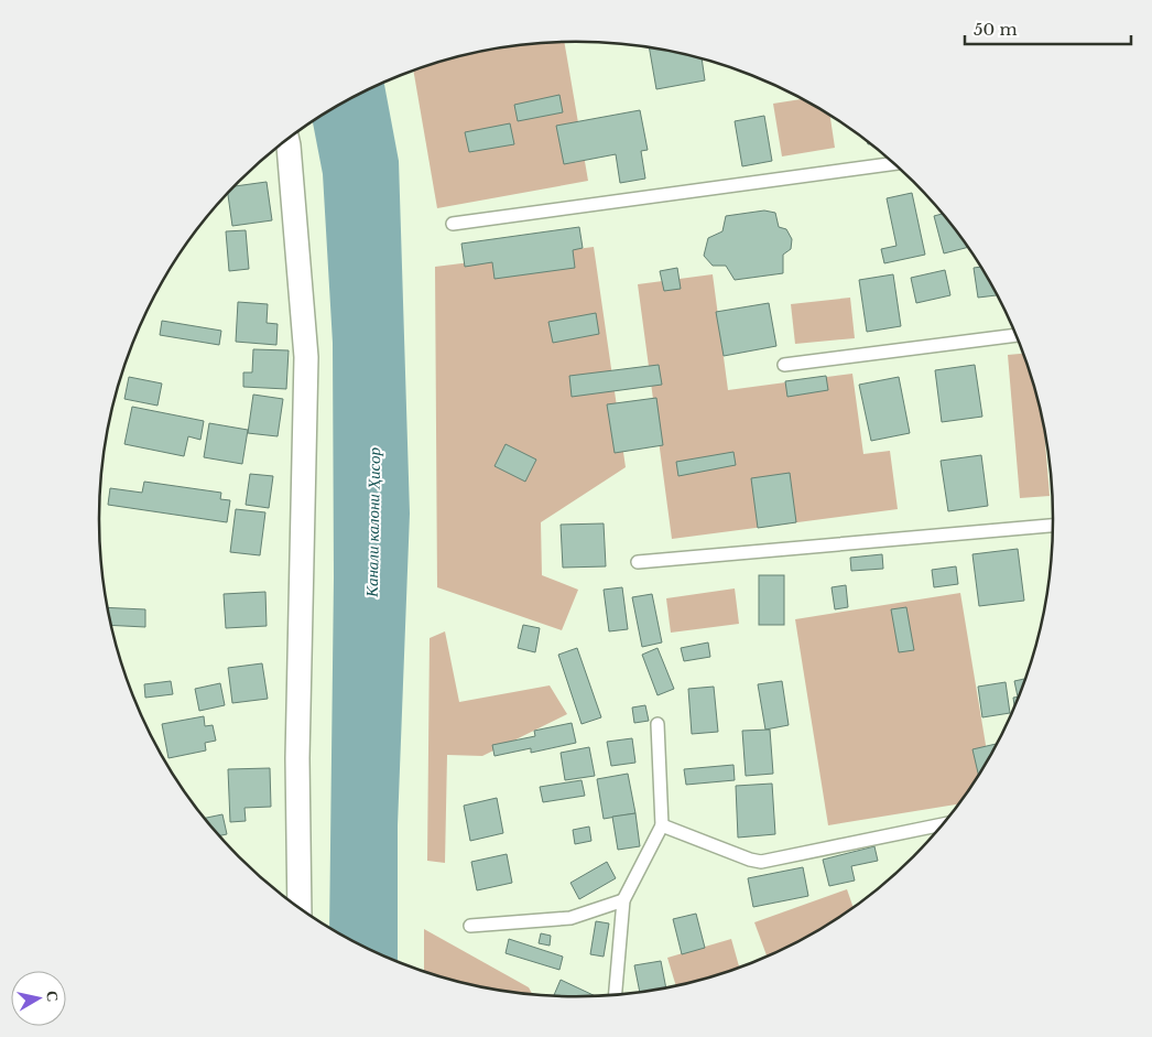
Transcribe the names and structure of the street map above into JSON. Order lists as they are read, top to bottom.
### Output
{
  "water": ["Канали калони Ҳисор"],
  "scale_bar": "50 m",
  "north": "right"
}
